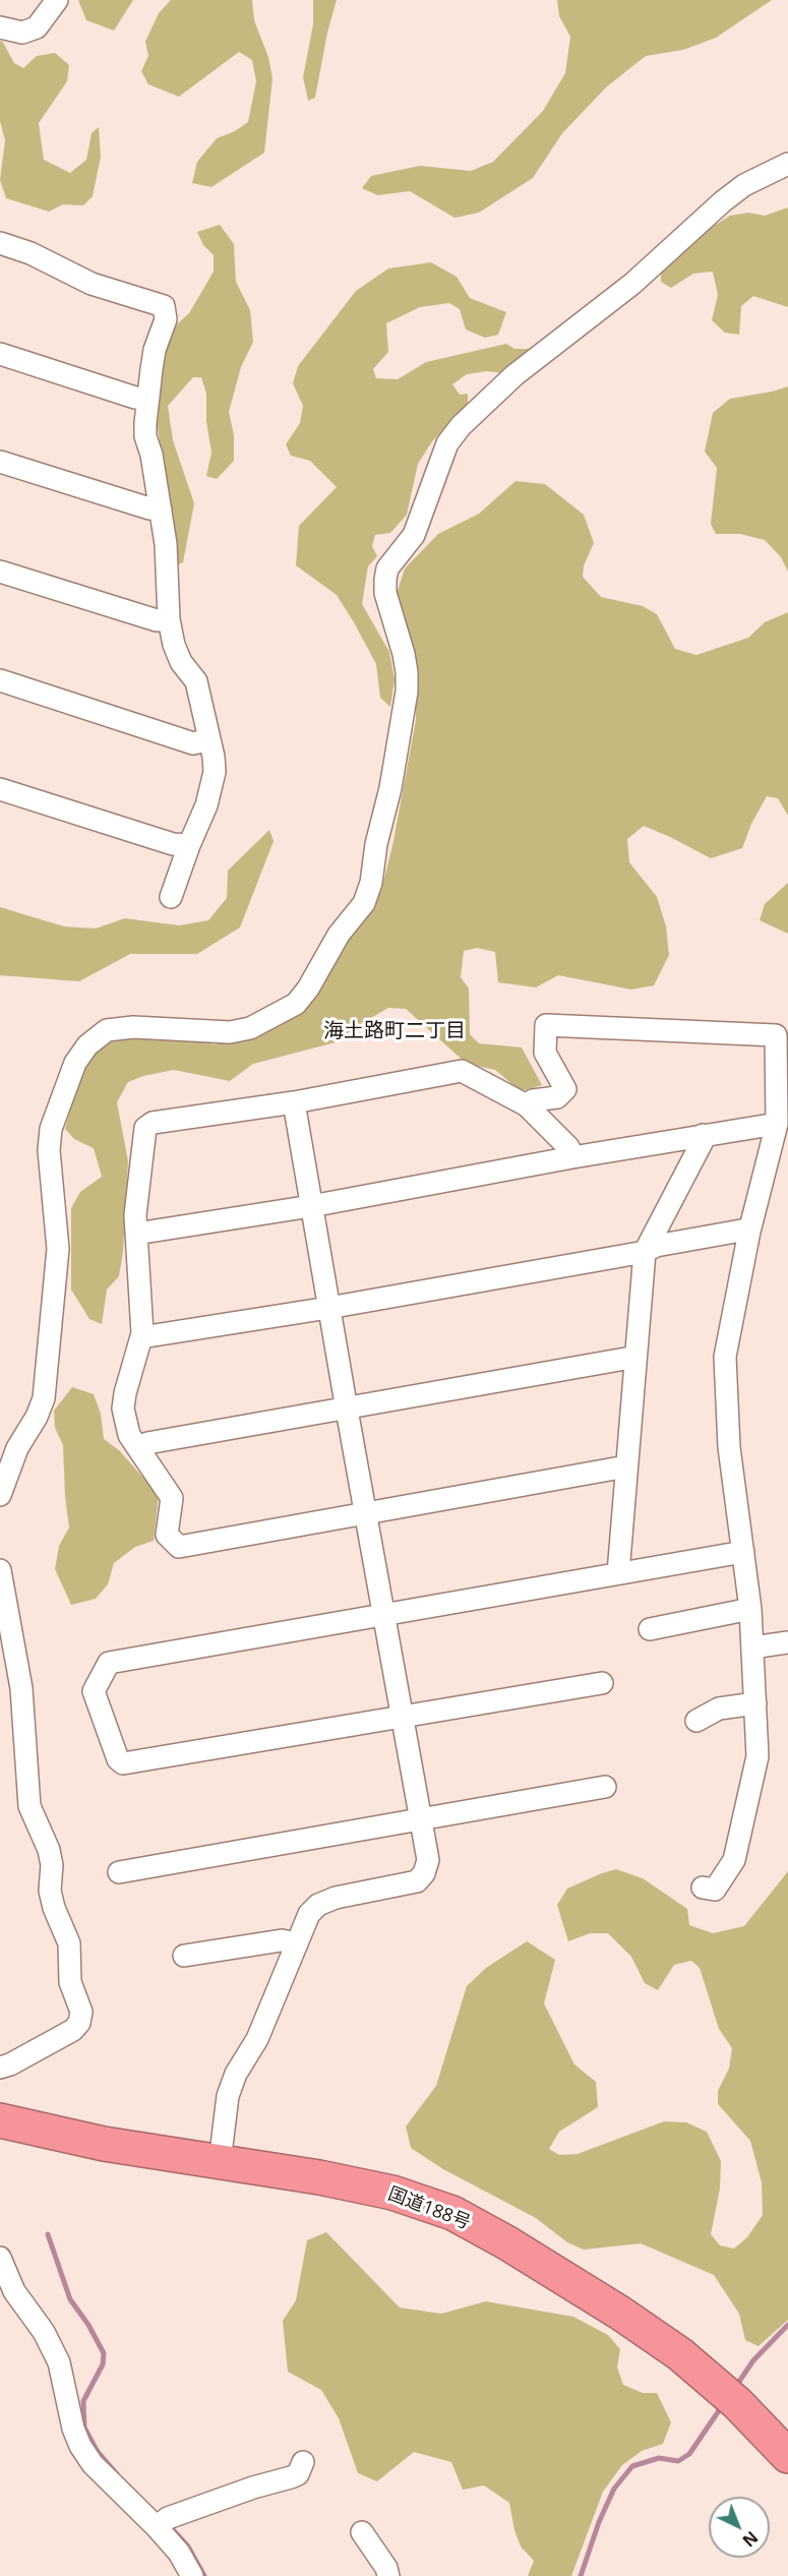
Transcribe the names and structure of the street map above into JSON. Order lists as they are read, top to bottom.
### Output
{
  "streets": {
    "highway": ["国道188号"]
  },
  "districts": ["海土路町二丁目"],
  "north": "bottom right"
}
